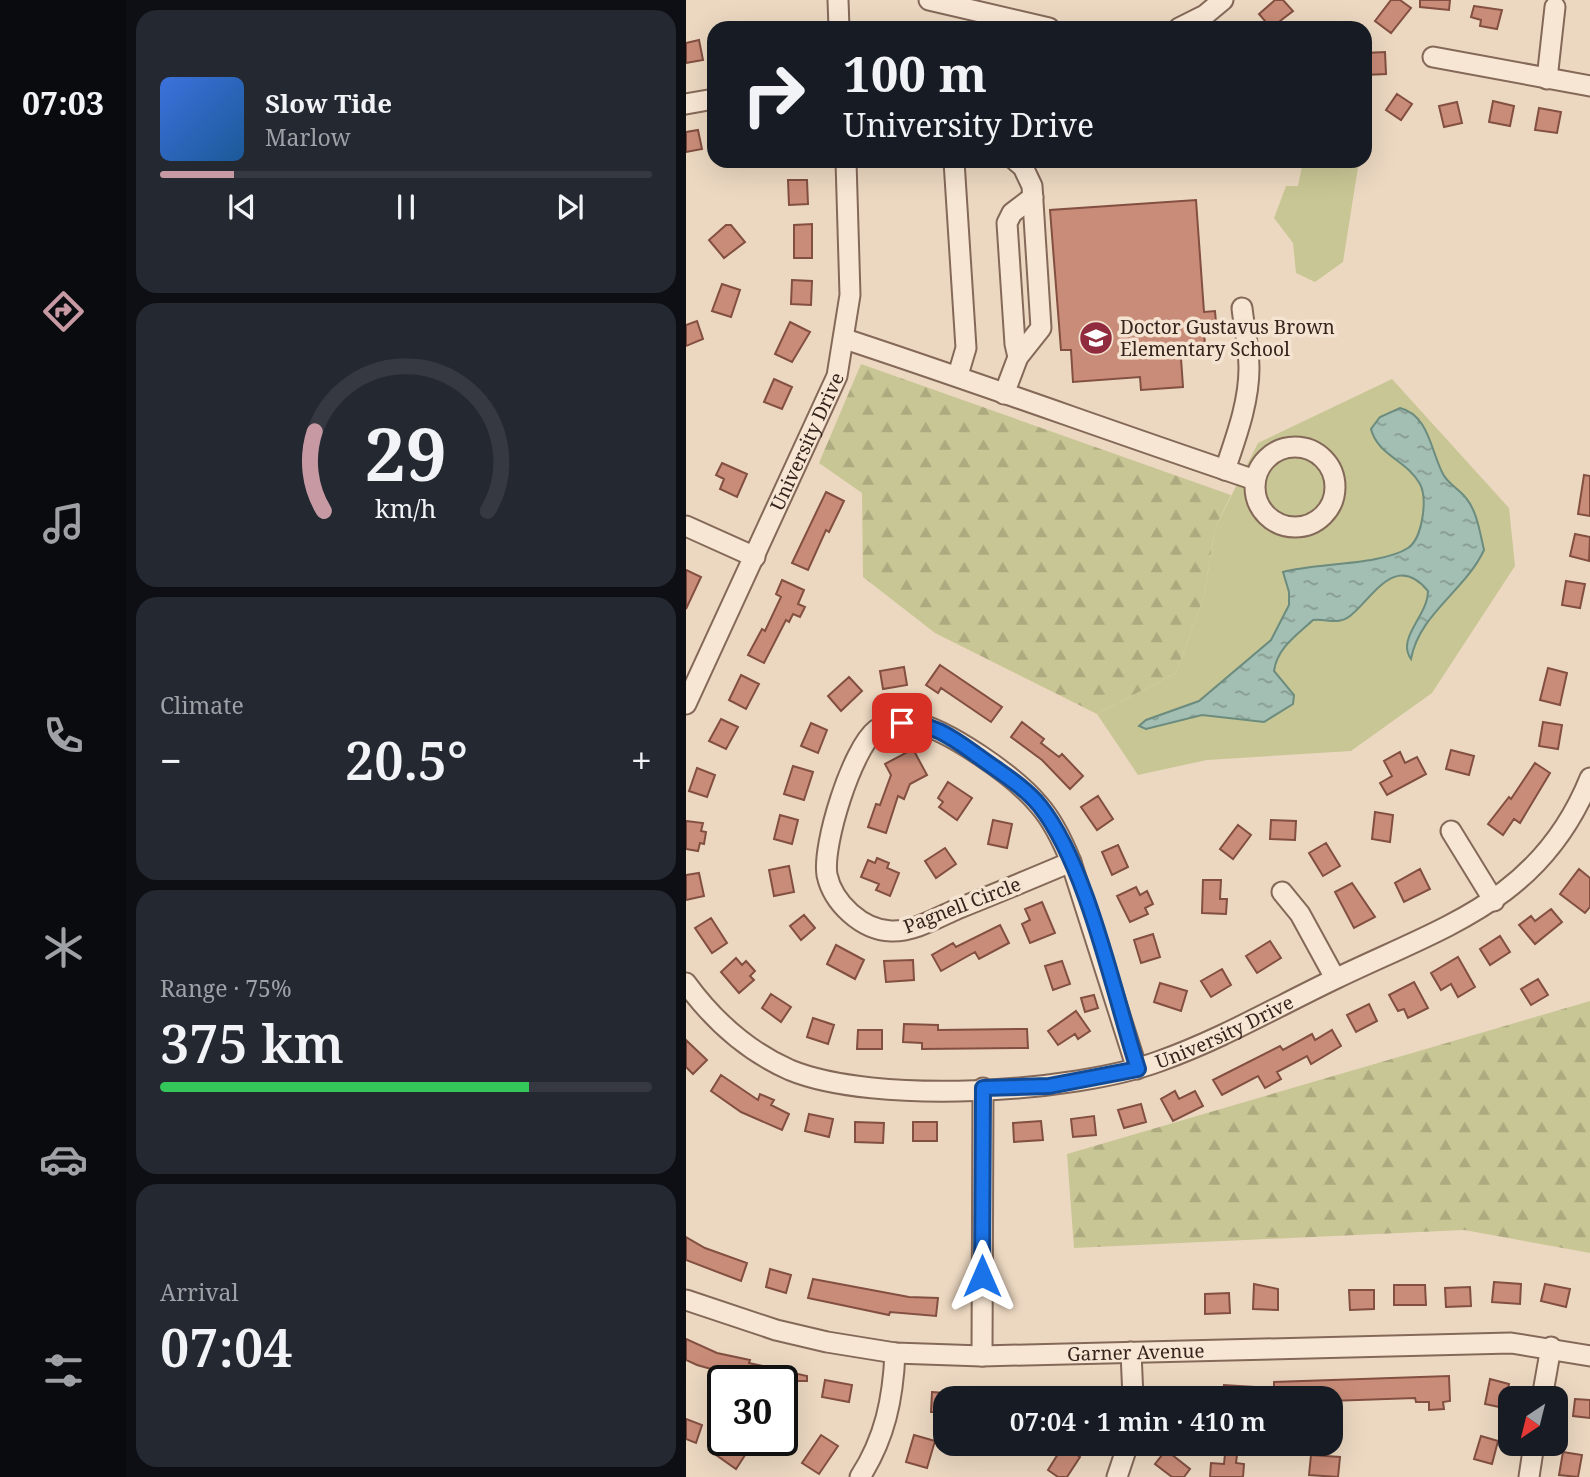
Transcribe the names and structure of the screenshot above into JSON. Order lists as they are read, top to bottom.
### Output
{
  "streets": {
    "street": ["University Drive", "Pagnell Circle", "Garner Avenue"]
  },
  "crossings": [
    ["University Drive", "Pagnell Circle"]
  ],
  "places": {
    "school or university": ["Doctor Gustavus Brown Elementary School"]
  },
  "north": "bottom left",
  "page": {
    "tabs": "07:03",
    "turn": ["100 m", "University Drive"],
    "song": ["Slow Tide", "Marlow"],
    "tile": [
      "Climate",
      ["Range · 75%", "375 km"],
      ["Arrival", "07:04"]
    ],
    "heat": ["−", "20.5°", "+"],
    "limit": "30",
    "trip": "07:04 · 1 min · 410 m",
    "gauge": ["29", "km/h"]
  }
}
